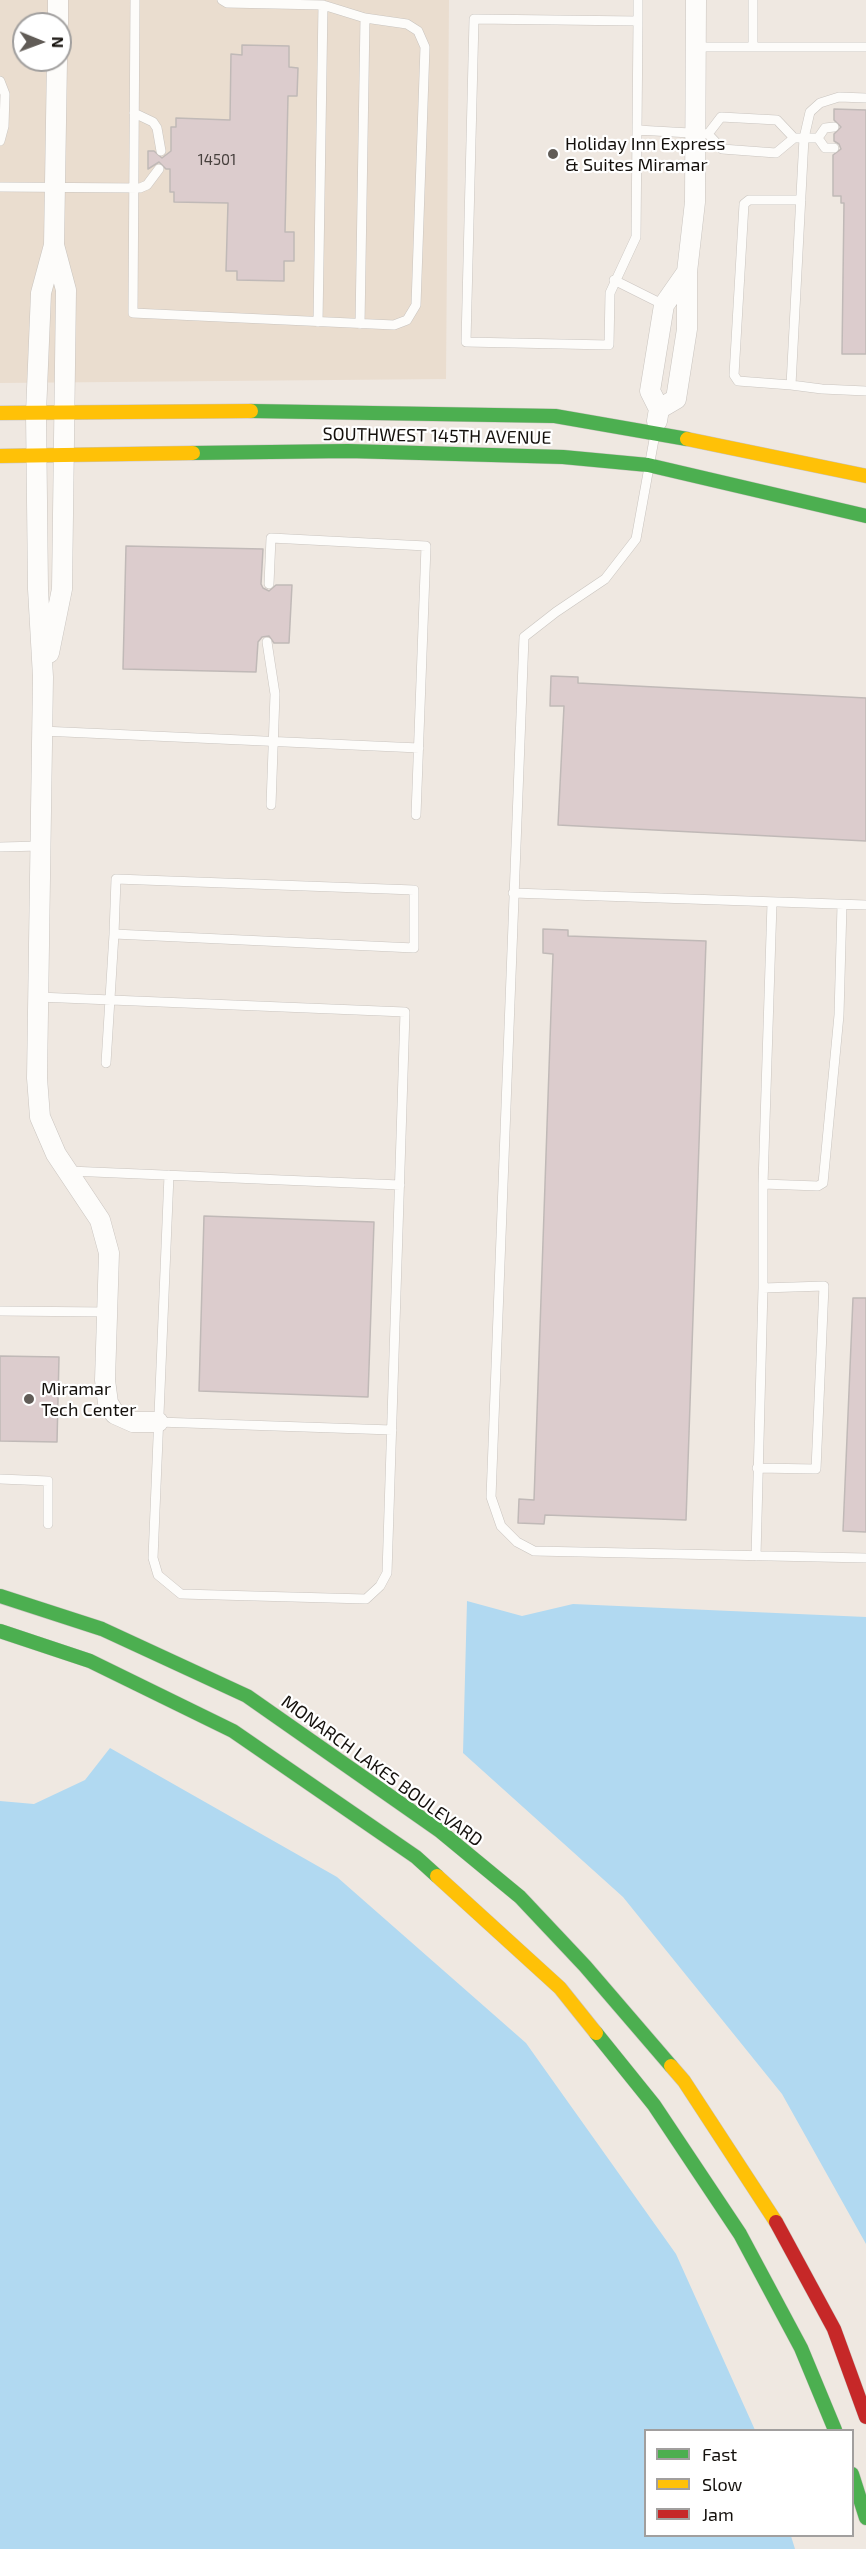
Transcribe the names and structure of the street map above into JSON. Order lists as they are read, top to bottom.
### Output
{
  "streets": {
    "street": ["SOUTHWEST 145TH AVENUE", "MONARCH LAKES BOULEVARD"]
  },
  "places": ["Holiday Inn Express & Suites Miramar", "Miramar Tech Center"],
  "house_numbers": ["14501"],
  "legend": ["Fast", "Slow", "Jam"],
  "north": "right"
}
